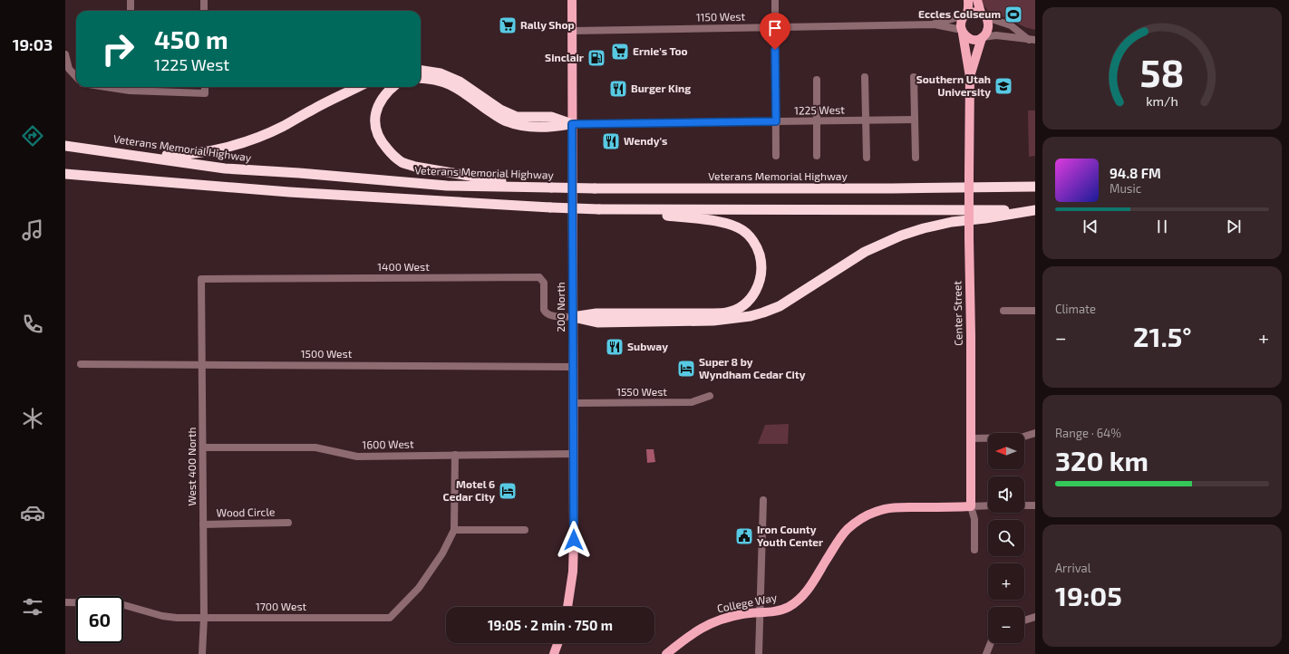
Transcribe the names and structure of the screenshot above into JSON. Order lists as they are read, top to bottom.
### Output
{
  "streets": {
    "highway": ["Veterans Memorial Highway"],
    "main road": ["200 North", "Center Street", "College Way"],
    "street": [
      "1150 West",
      "1225 West",
      "1400 West",
      "1500 West",
      "1550 West",
      "1600 West",
      "West 400 North",
      "Wood Circle",
      "1700 West"
    ]
  },
  "crossings": [
    ["1150 West", "200 North"],
    ["1150 West", "Center Street"],
    ["1225 West", "200 North"],
    ["1400 West", "200 North"],
    ["1400 West", "West 400 North"],
    ["200 North", "1500 West"],
    ["200 North", "1550 West"],
    ["200 North", "1600 West"],
    ["Center Street", "College Way"],
    ["1500 West", "West 400 North"],
    ["1600 West", "West 400 North"],
    ["1600 West", "1700 West"],
    ["West 400 North", "Wood Circle"],
    ["West 400 North", "1700 West"]
  ],
  "places": {
    "sports": ["Eccles Coliseum"],
    "supermarket": ["Rally Shop", "Ernie's Too"],
    "fuel station": ["Sinclair"],
    "school or university": ["Southern Utah University"],
    "restaurant": ["Burger King", "Wendy's", "Subway"],
    "hotel": ["Super 8 by Wyndham Cedar City", "Motel 6 Cedar City"],
    "public building": ["Iron County Youth Center"]
  },
  "north": "left",
  "page": {
    "tabs": "19:03",
    "turn": ["450 m", "1225 West"],
    "song": ["94.8 FM", "Music"],
    "tile": [
      "Climate",
      ["Range · 64%", "320 km"],
      ["Arrival", "19:05"]
    ],
    "heat": ["−", "21.5°", "+"],
    "map_buttons": ["+", "−"],
    "limit": "60",
    "trip": "19:05 · 2 min · 750 m",
    "gauge": ["58", "km/h"]
  }
}
